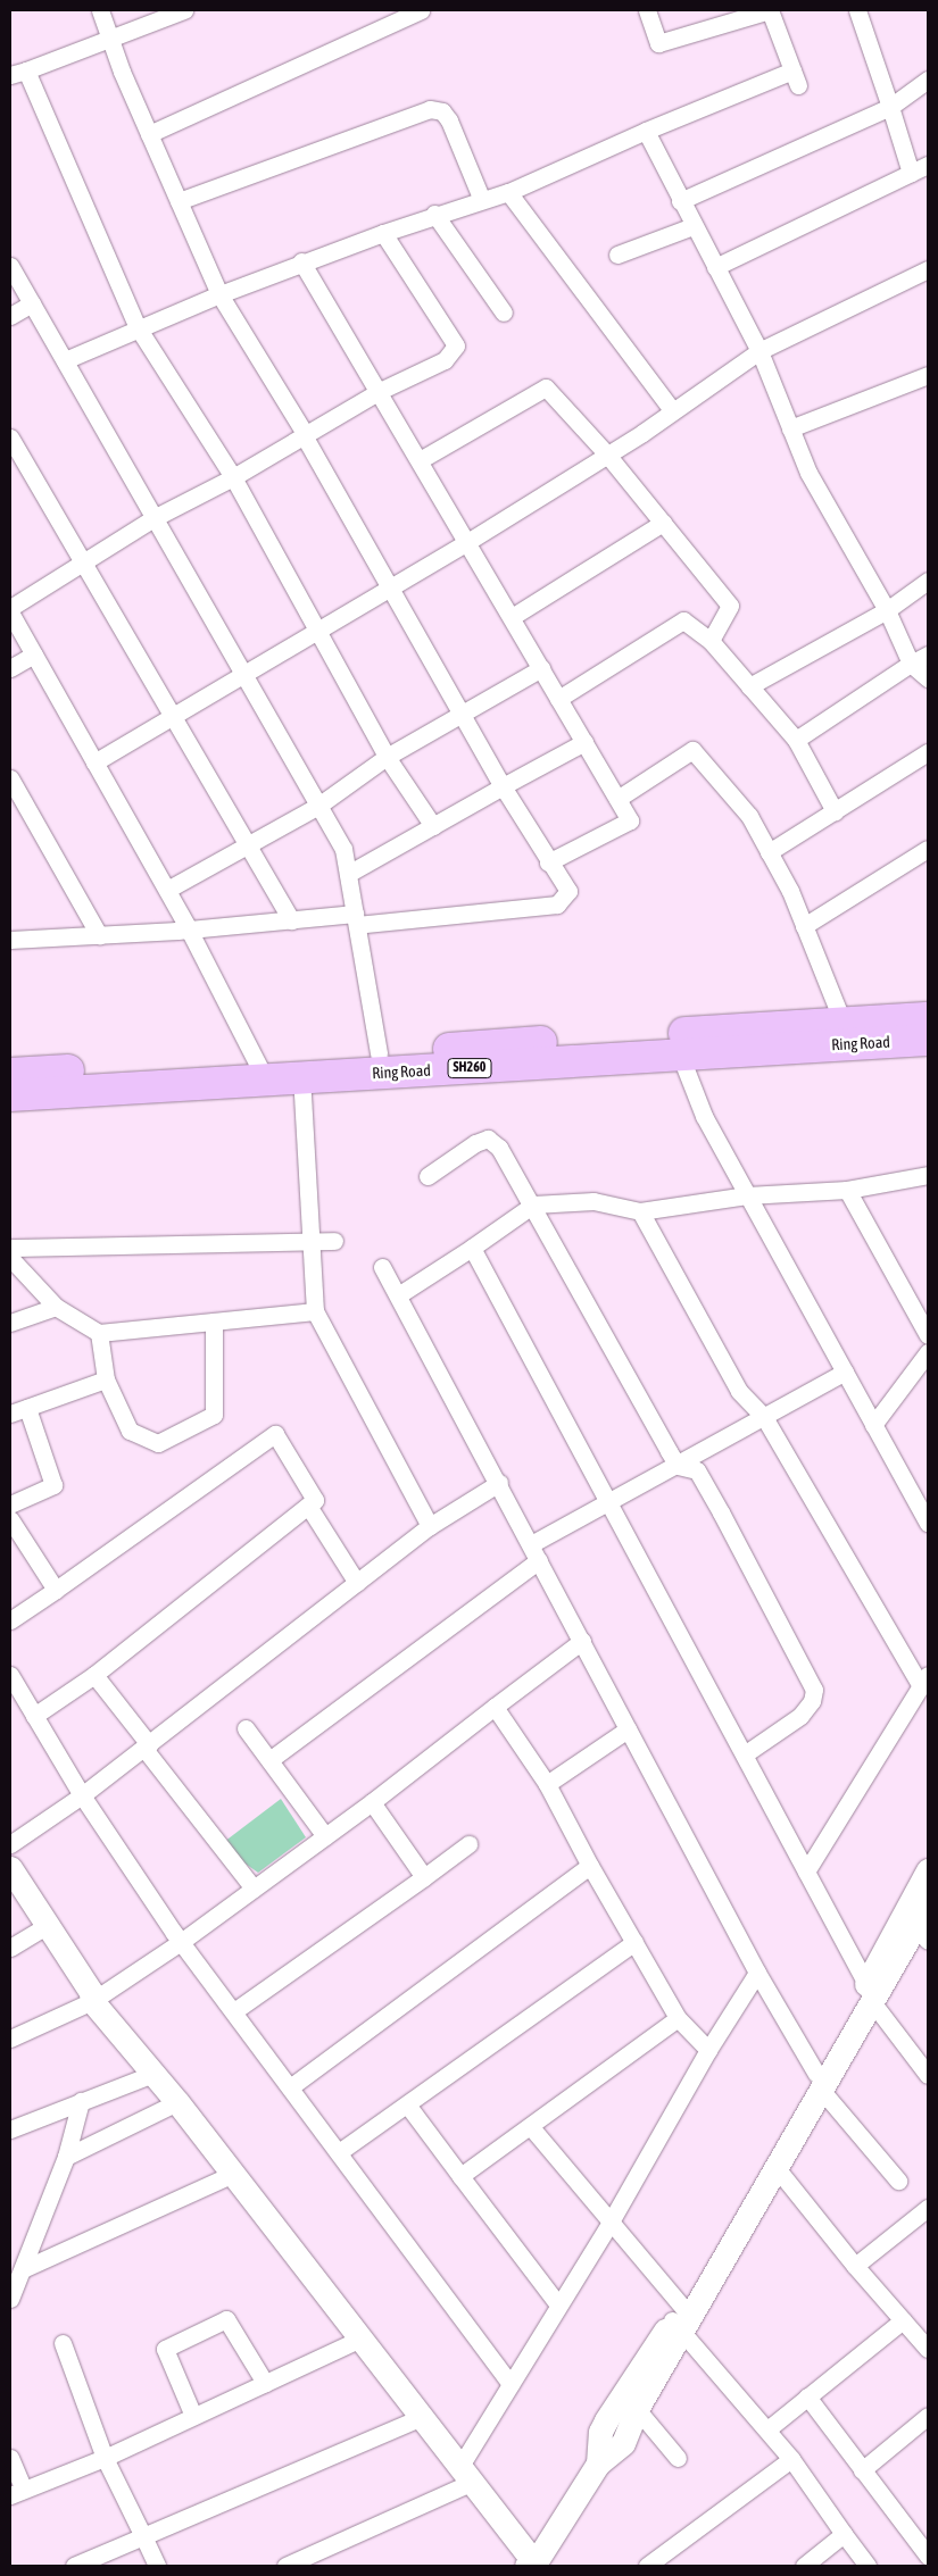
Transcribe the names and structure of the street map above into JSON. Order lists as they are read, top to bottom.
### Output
{
  "streets": {
    "highway": ["Ring Road", "SH260"]
  }
}
